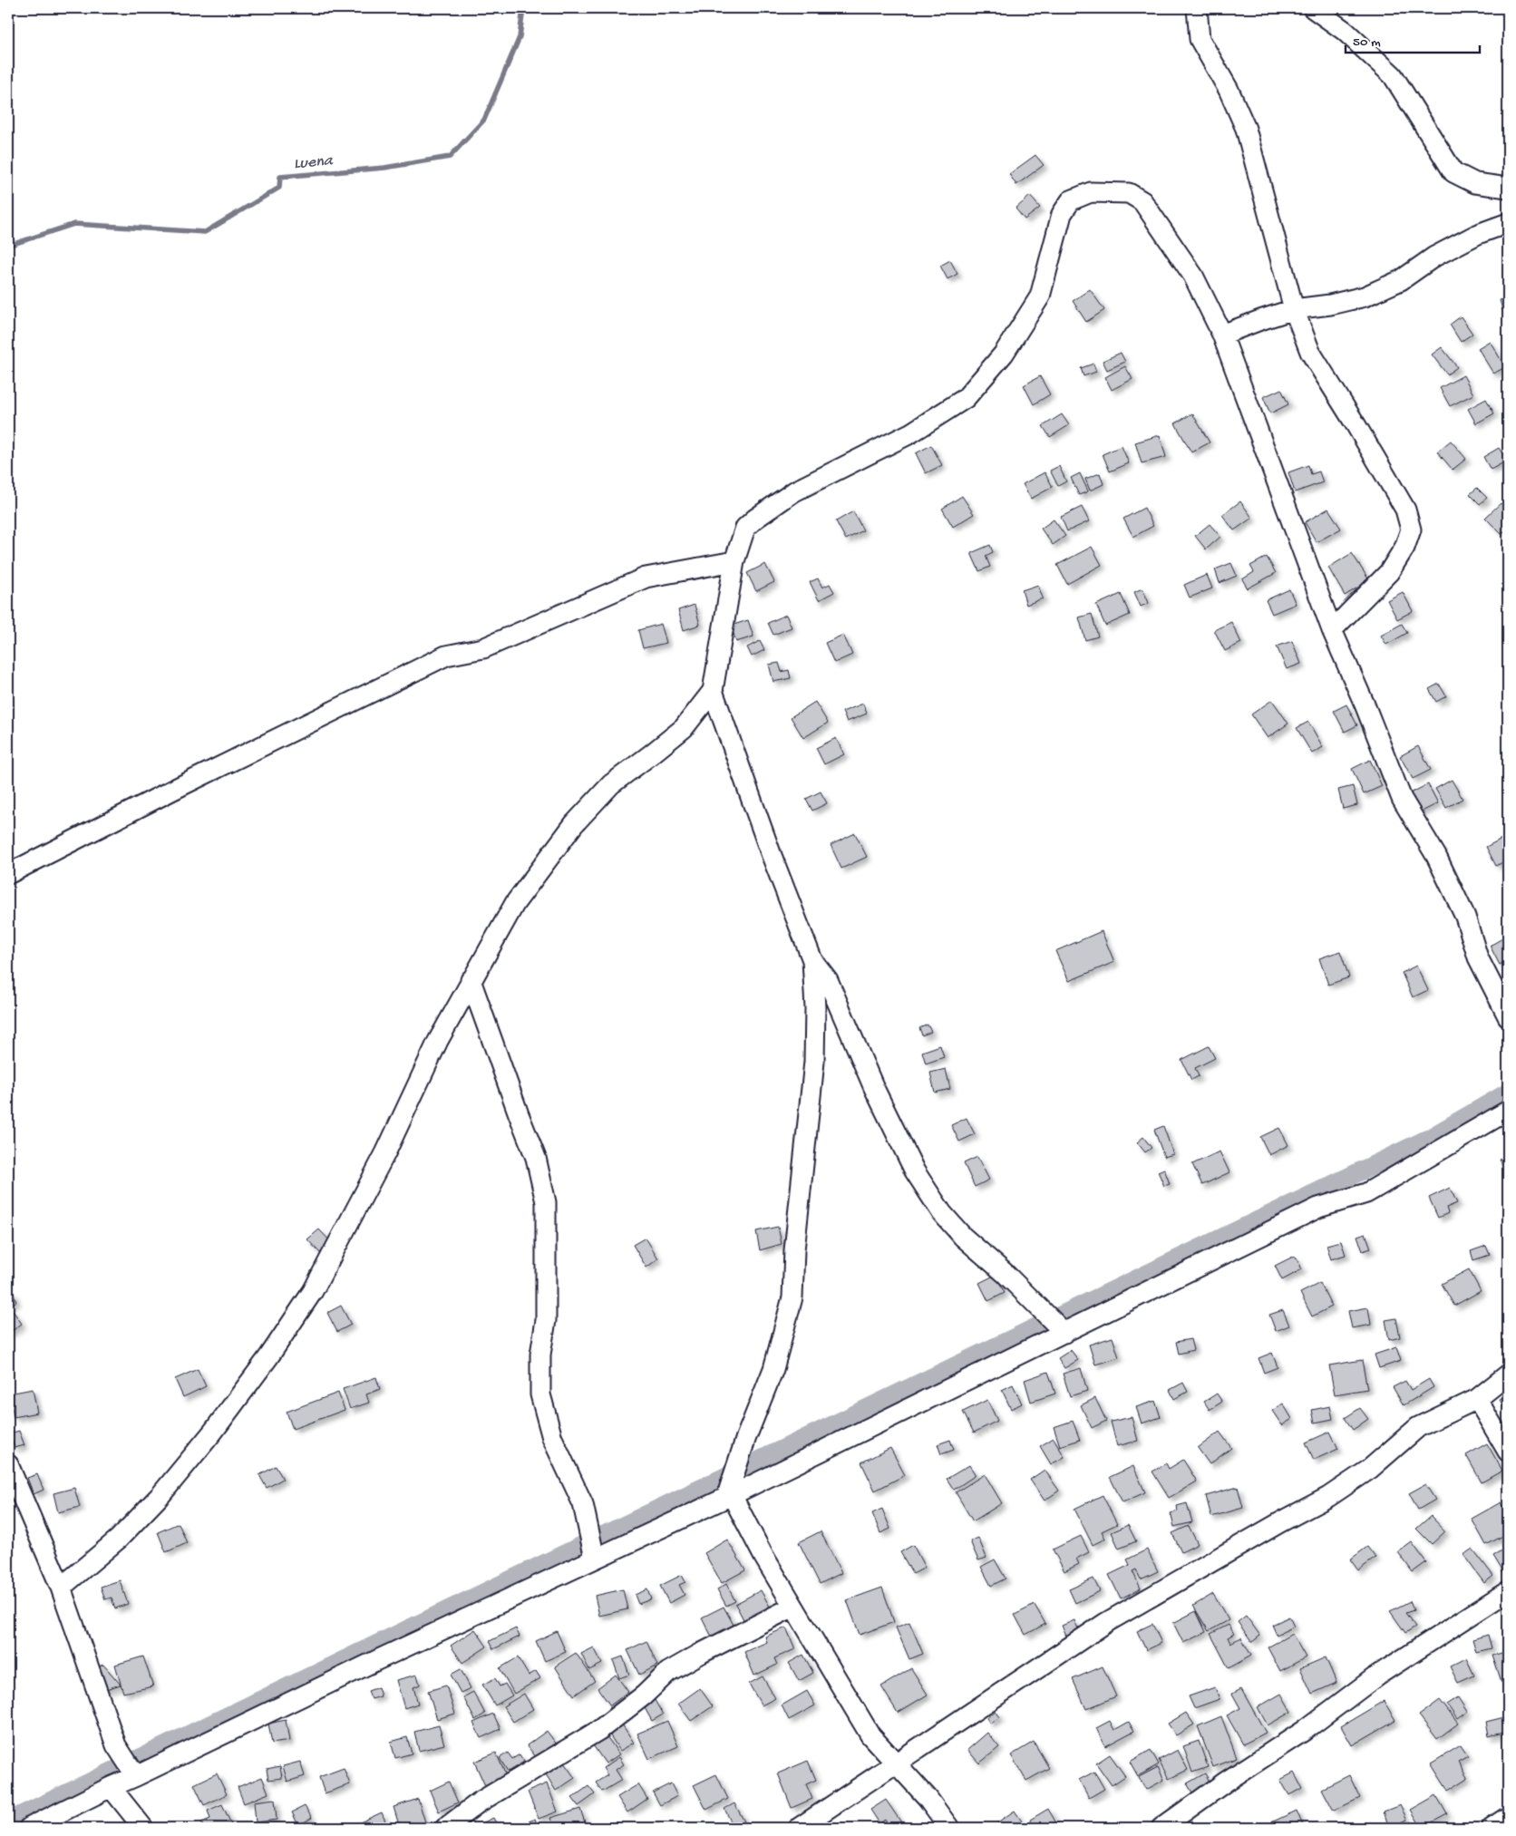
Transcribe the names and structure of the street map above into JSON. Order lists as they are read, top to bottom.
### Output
{
  "water": ["Luena"],
  "scale_bar": "50 m"
}
